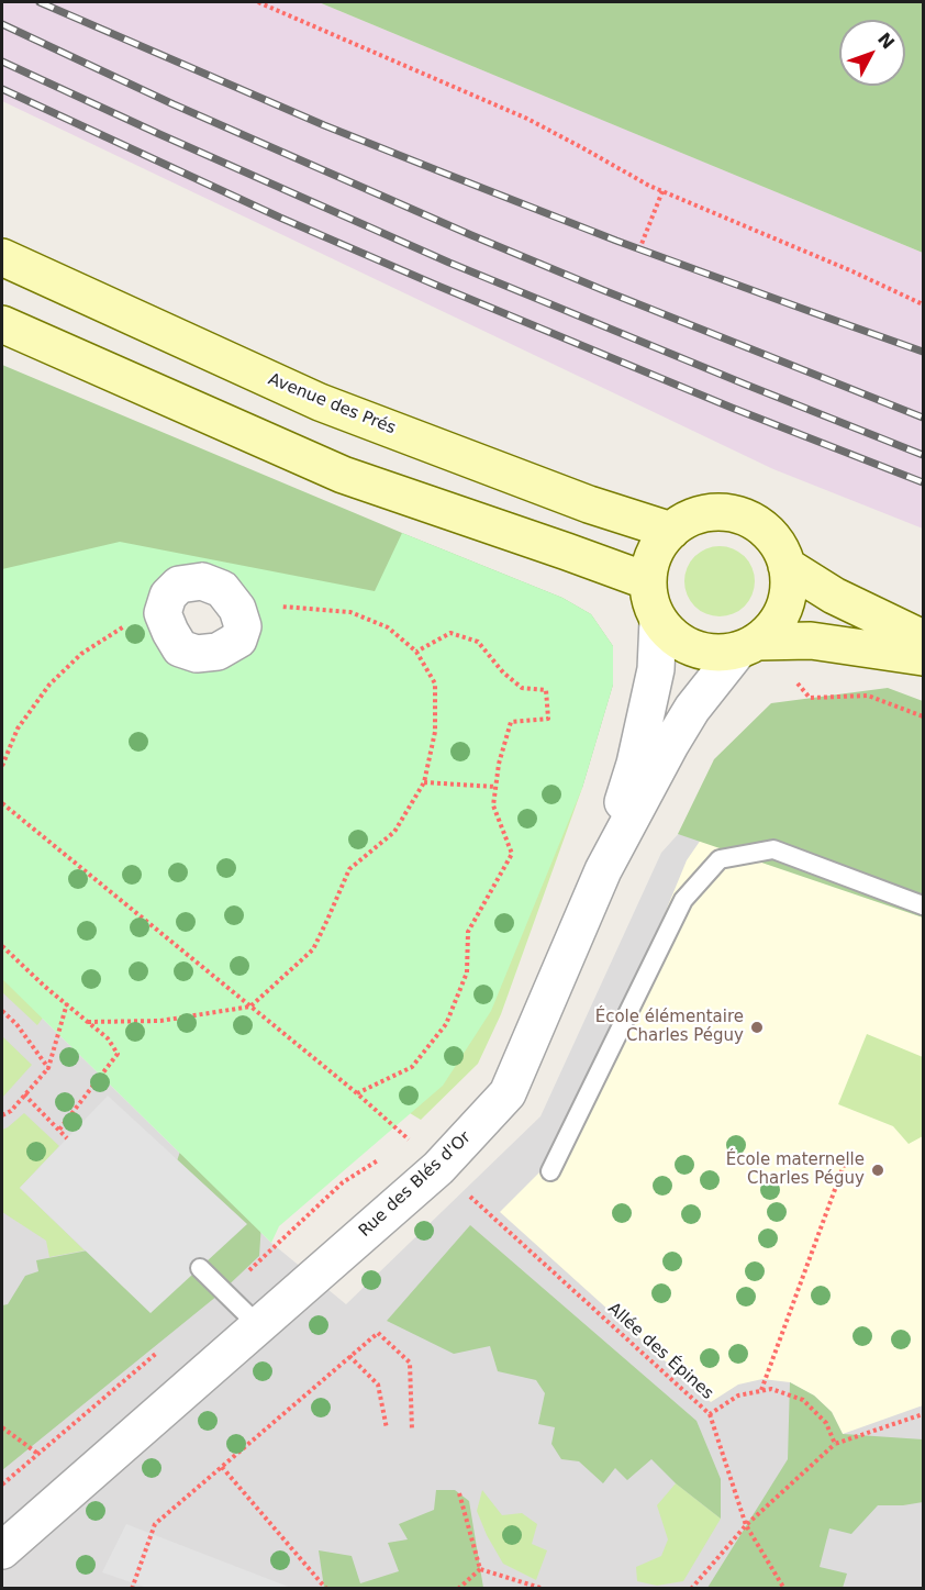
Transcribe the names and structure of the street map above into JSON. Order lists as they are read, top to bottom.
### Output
{
  "streets": {
    "main road": ["Avenue des Prés"],
    "street": ["Rue des Blés d'Or"],
    "path": ["Allée des Épines"]
  },
  "crossings": [
    ["Avenue des Prés", "Rue des Blés d'Or"],
    ["Rue des Blés d'Or", "Allée des Épines"]
  ],
  "places": ["École élémentaire Charles Péguy", "École maternelle Charles Péguy"],
  "north": "top right"
}
